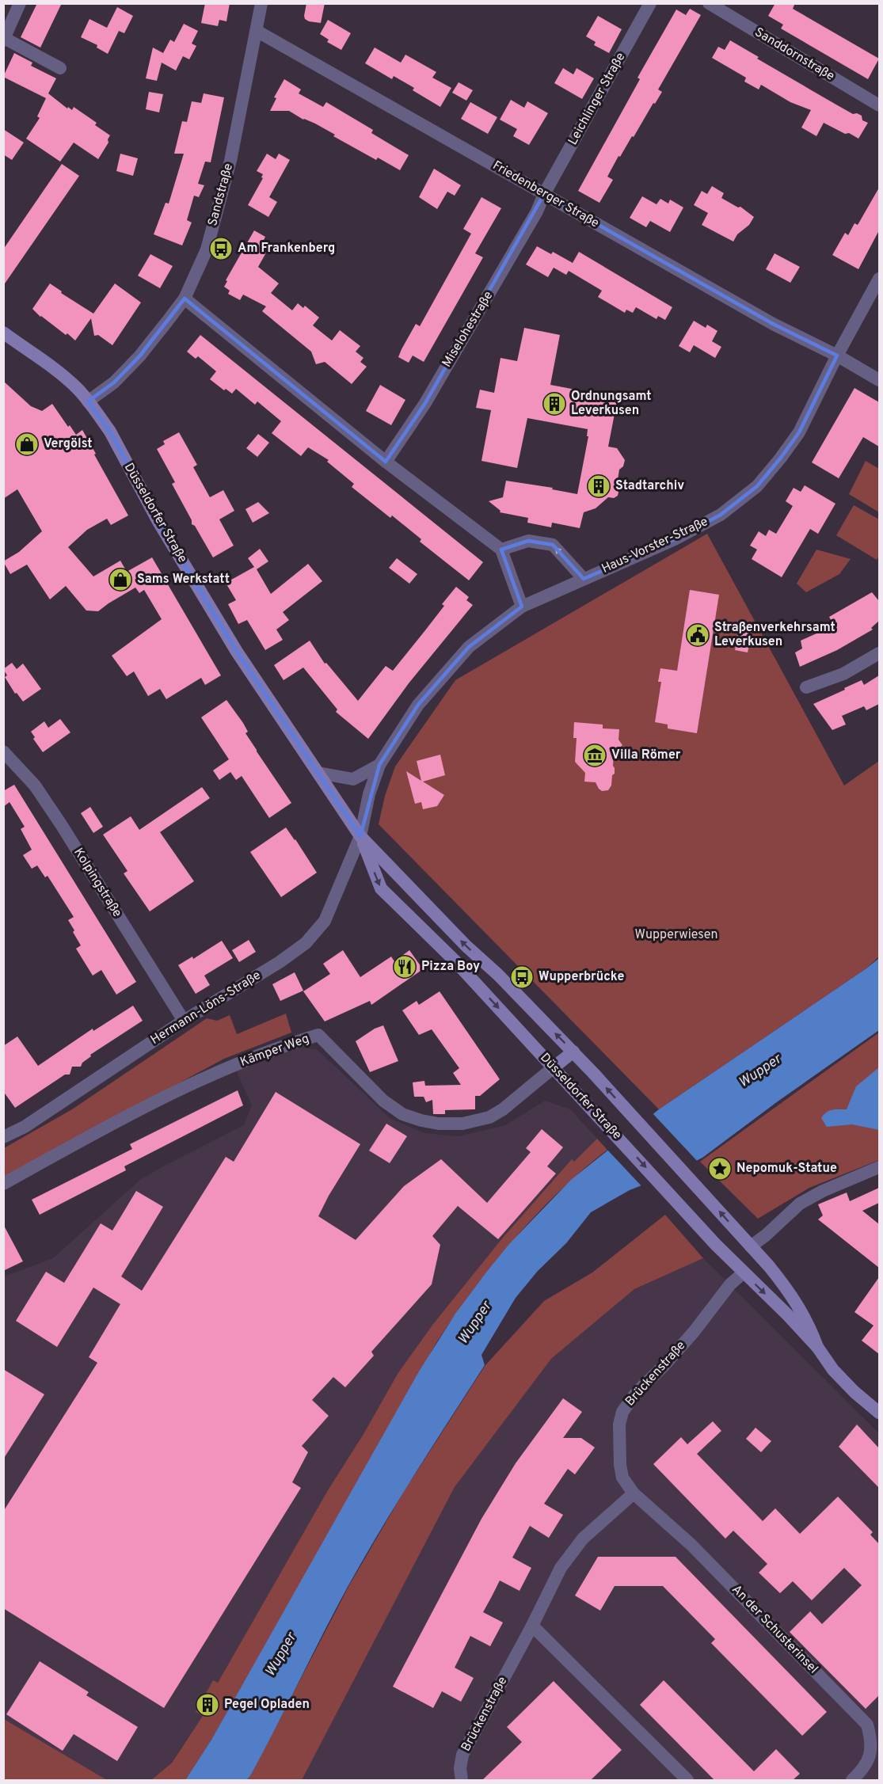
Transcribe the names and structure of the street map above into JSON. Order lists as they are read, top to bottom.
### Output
{
  "streets": {
    "main road": ["Düsseldorfer Straße"],
    "street": [
      "Sanddornstraße",
      "Leichlinger Straße",
      "Sandstraße",
      "Friedenberger Straße",
      "Miselohestraße",
      "Haus-Vorster-Straße",
      "Kolpingstraße",
      "Hermann-Löns-Straße",
      "Kämper Weg",
      "Brückenstraße",
      "An der Schusterinsel"
    ]
  },
  "crossings": [
    ["Leichlinger Straße", "Friedenberger Straße"],
    ["Leichlinger Straße", "Miselohestraße"],
    ["Sandstraße", "Friedenberger Straße"],
    ["Sandstraße", "Düsseldorfer Straße"],
    ["Friedenberger Straße", "Miselohestraße"],
    ["Friedenberger Straße", "Haus-Vorster-Straße"],
    ["Düsseldorfer Straße", "Haus-Vorster-Straße"],
    ["Düsseldorfer Straße", "Hermann-Löns-Straße"],
    ["Düsseldorfer Straße", "Kämper Weg"],
    ["Düsseldorfer Straße", "Brückenstraße"],
    ["Haus-Vorster-Straße", "Hermann-Löns-Straße"],
    ["Kolpingstraße", "Hermann-Löns-Straße"],
    ["Brückenstraße", "An der Schusterinsel"]
  ],
  "water": ["Wupper"],
  "parks": ["Wupperwiesen"],
  "places": {
    "bus stop": ["Am Frankenberg", "Wupperbrücke"],
    "building": ["Ordnungsamt Leverkusen", "Stadtarchiv", "Pegel Opladen"],
    "shop": ["Vergölst", "Sams Werkstatt"],
    "public building": ["Straßenverkehrsamt Leverkusen"],
    "museum": ["Villa Römer"],
    "restaurant": ["Pizza Boy"],
    "place": ["Nepomuk-Statue"]
  }
}
